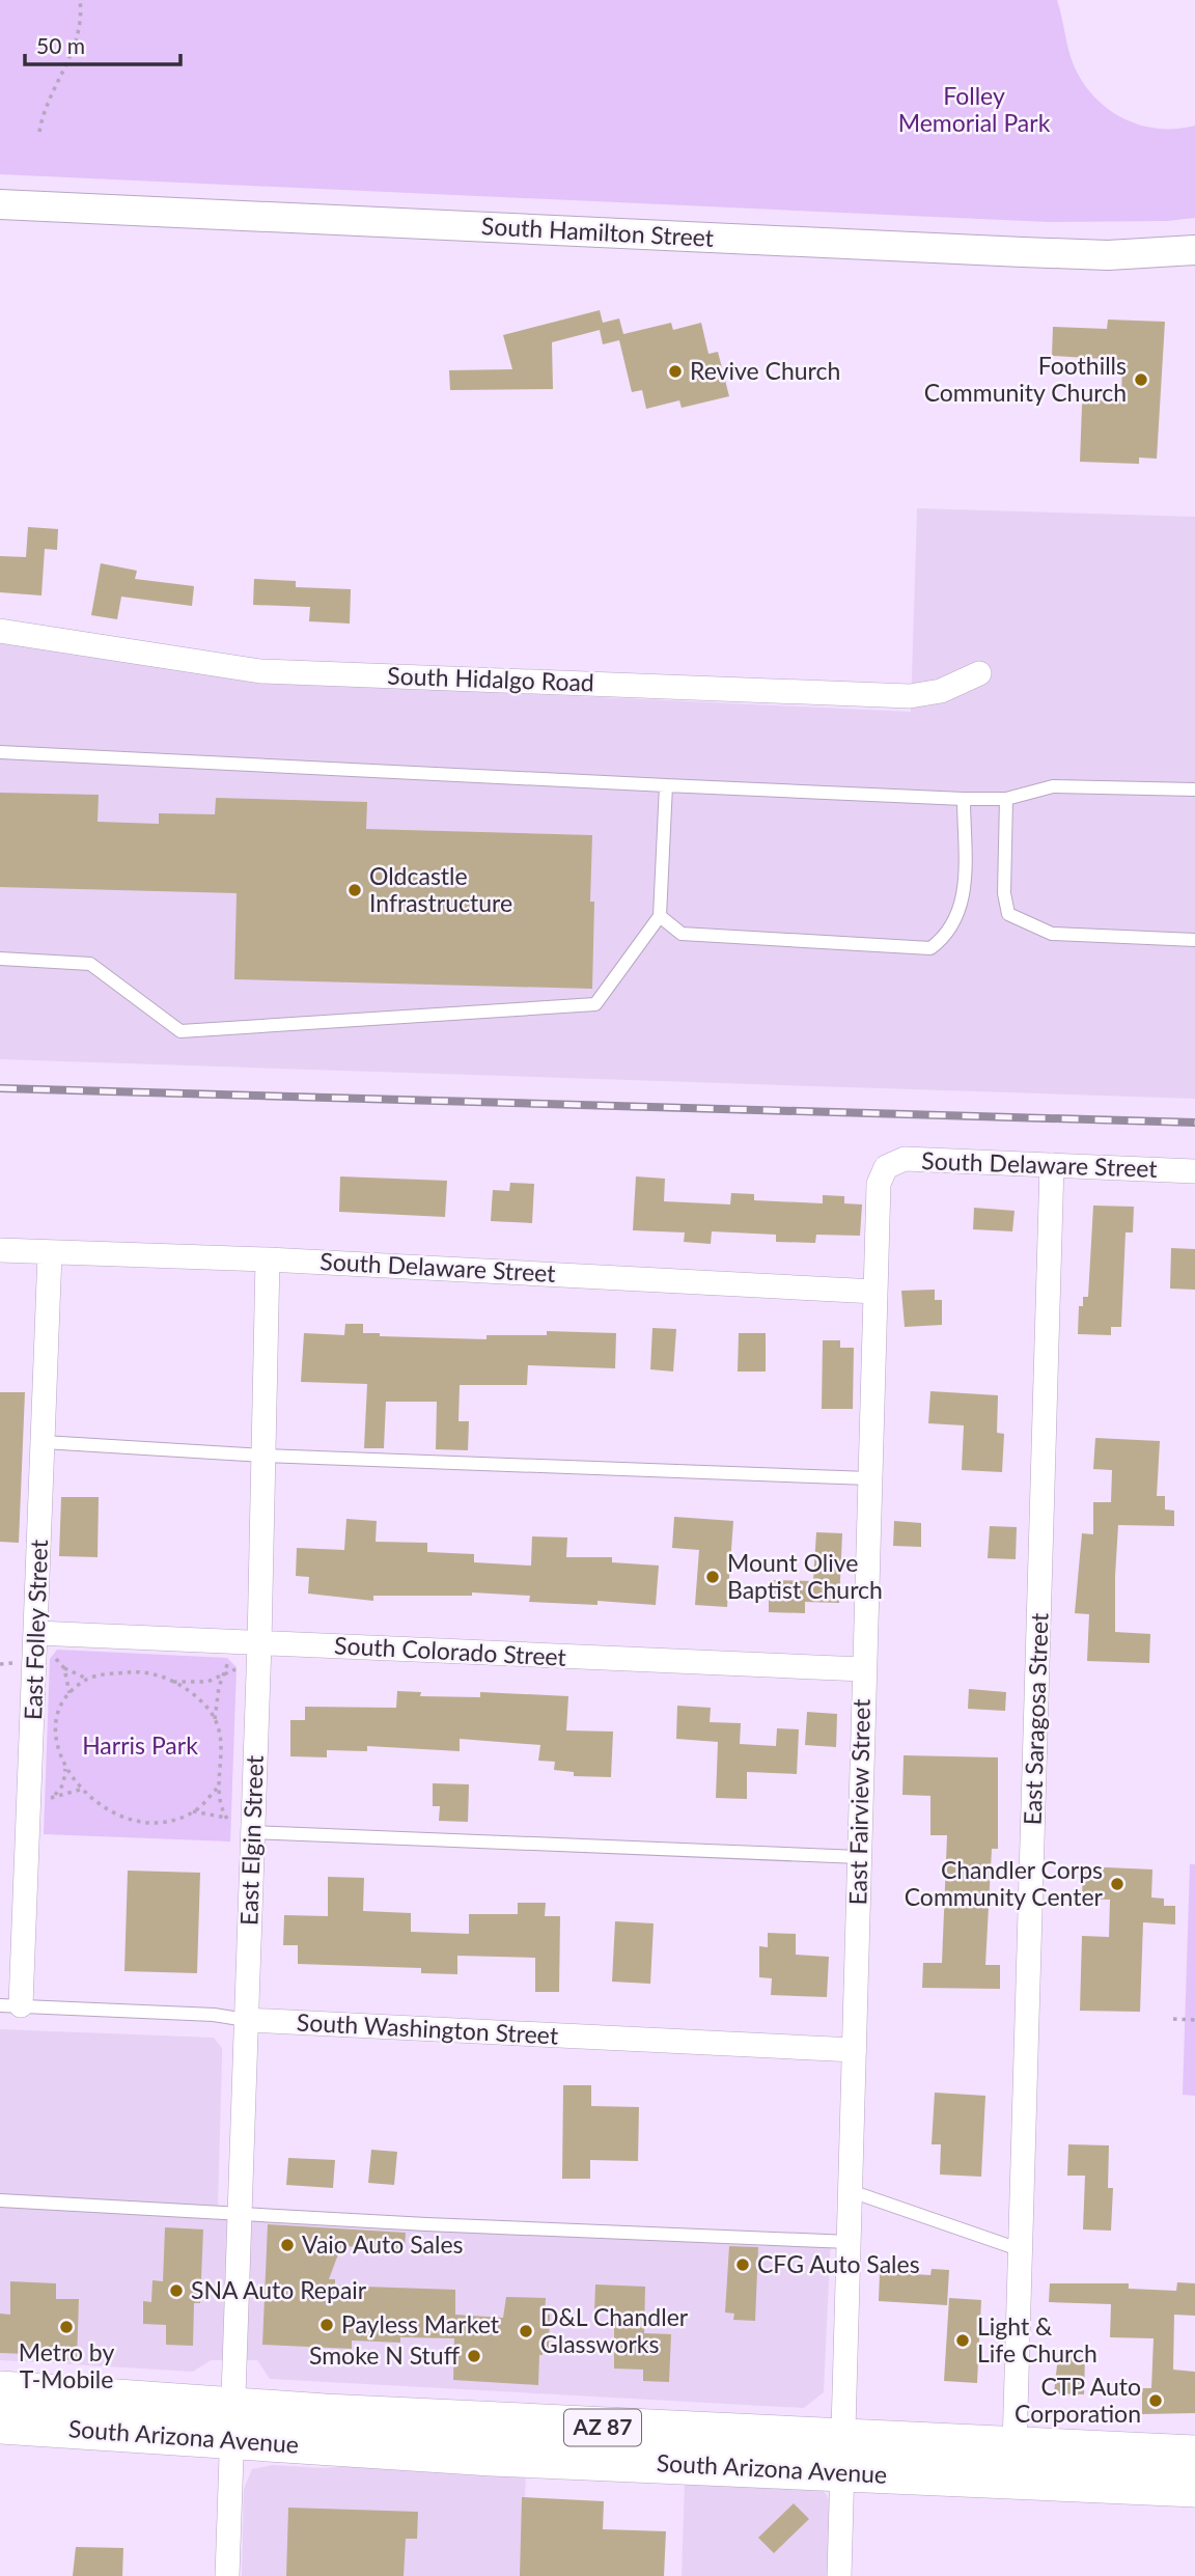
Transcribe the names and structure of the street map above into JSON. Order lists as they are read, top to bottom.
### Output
{
  "streets": {
    "main road": ["AZ 87", "South Arizona Avenue"],
    "street": [
      "South Hamilton Street",
      "South Hidalgo Road",
      "South Delaware Street",
      "East Folley Street",
      "South Colorado Street",
      "East Saragosa Street",
      "East Fairview Street",
      "East Elgin Street",
      "South Washington Street"
    ]
  },
  "crossings": [
    ["South Delaware Street", "East Folley Street"],
    ["South Delaware Street", "East Saragosa Street"],
    ["South Delaware Street", "East Fairview Street"],
    ["South Delaware Street", "East Elgin Street"],
    ["East Folley Street", "South Colorado Street"],
    ["East Folley Street", "South Washington Street"],
    ["South Colorado Street", "East Fairview Street"],
    ["South Colorado Street", "East Elgin Street"],
    ["East Saragosa Street", "South Arizona Avenue"],
    ["East Fairview Street", "South Washington Street"],
    ["East Fairview Street", "South Arizona Avenue"],
    ["East Elgin Street", "South Washington Street"],
    ["East Elgin Street", "South Arizona Avenue"]
  ],
  "parks": ["Folley Memorial Park", "Harris Park"],
  "places": [
    "Revive Church",
    "Foothills Community Church",
    "Oldcastle Infrastructure",
    "Mount Olive Baptist Church",
    "Chandler Corps Community Center",
    "Vaio Auto Sales",
    "CFG Auto Sales",
    "SNA Auto Repair",
    "Payless Market",
    "Metro by T-Mobile",
    "D&L Chandler Glassworks",
    "Light & Life Church",
    "Smoke N Stuff",
    "CTP Auto Corporation"
  ],
  "scale_bar": "50 m"
}
